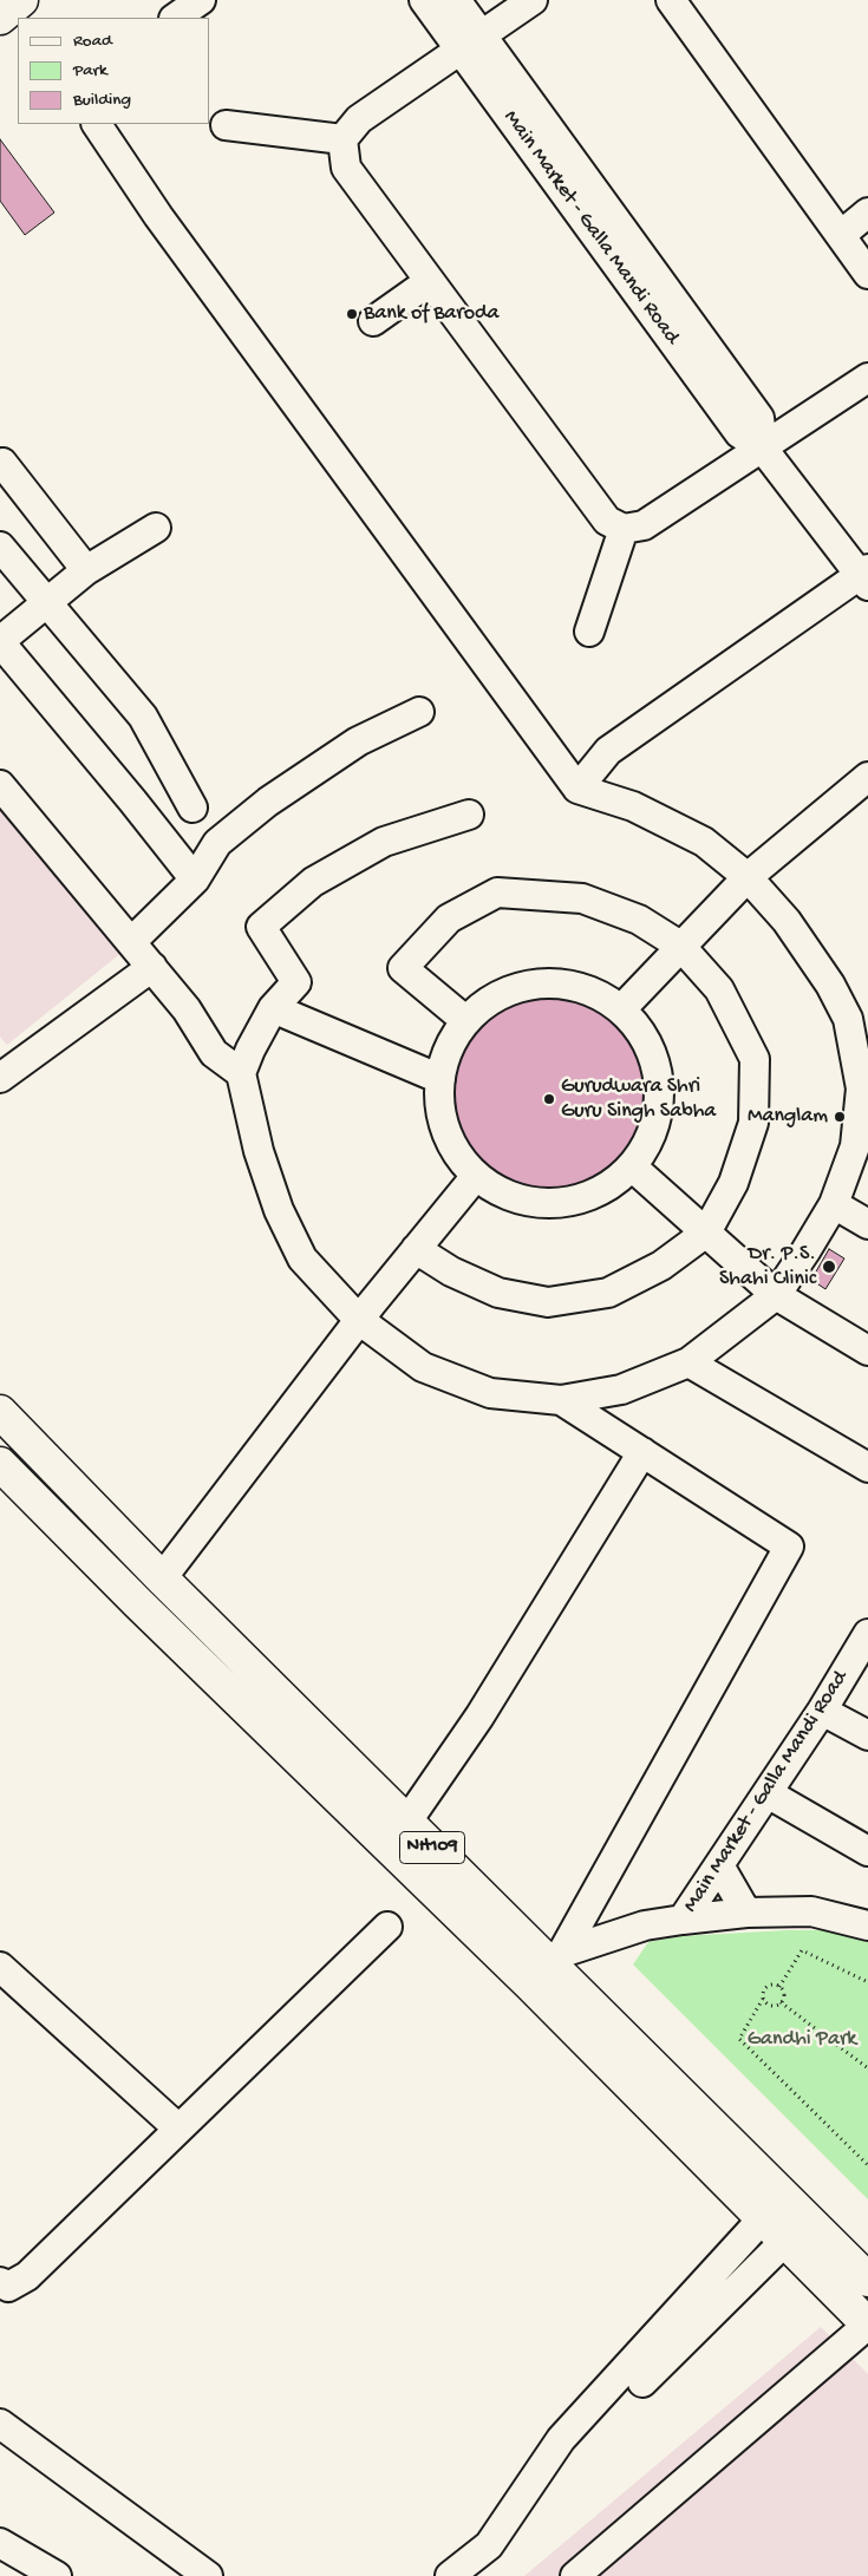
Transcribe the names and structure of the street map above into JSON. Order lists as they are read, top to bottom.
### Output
{
  "streets": {
    "highway": ["NH109"],
    "street": ["Main Market - Galla Mandi Road"]
  },
  "parks": ["Gandhi Park"],
  "places": [
    "Bank of Baroda",
    "Gurudwara Shri Guru Singh Sabha",
    "Manglam",
    "Dr. P.S. Shahi Clinic"
  ],
  "legend": ["Road", "Park", "Building"]
}
